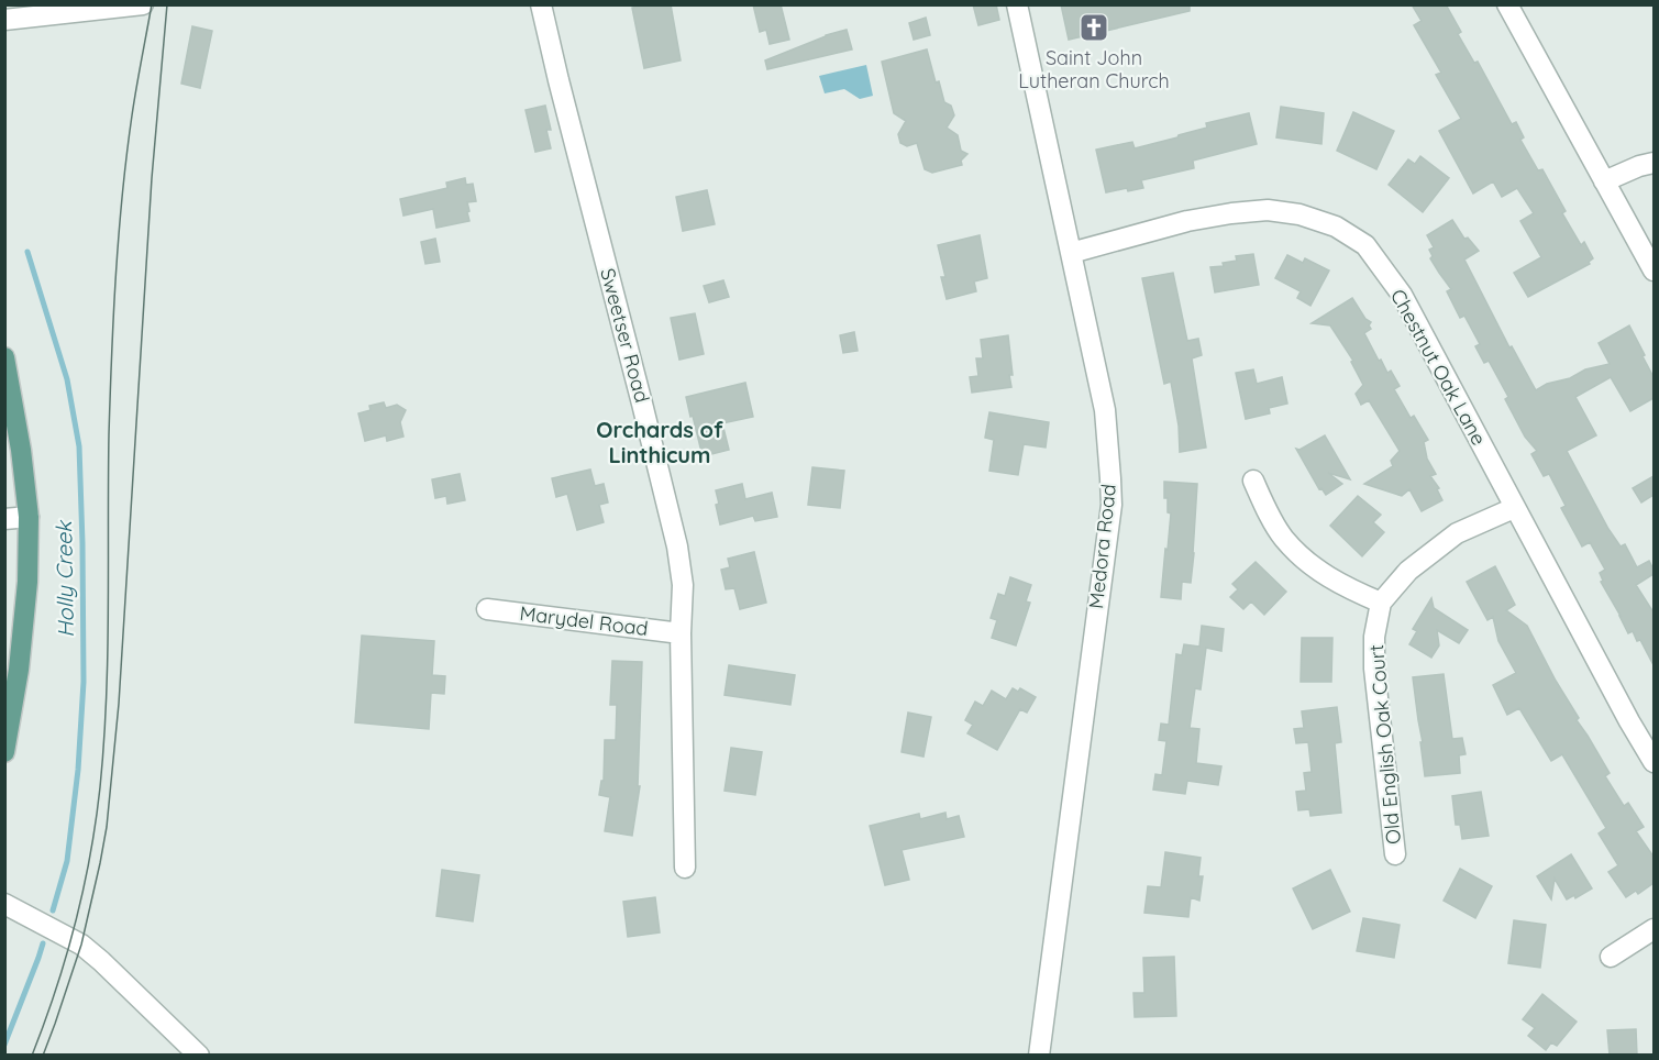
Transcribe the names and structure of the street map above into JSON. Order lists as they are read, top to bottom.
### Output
{
  "streets": {
    "street": [
      "Sweetser Road",
      "Chestnut Oak Lane",
      "Medora Road",
      "Marydel Road",
      "Old English Oak Court"
    ]
  },
  "crossings": [
    ["Sweetser Road", "Marydel Road"],
    ["Chestnut Oak Lane", "Medora Road"],
    ["Chestnut Oak Lane", "Old English Oak Court"]
  ],
  "districts": ["Orchards of Linthicum"],
  "water": ["Holly Creek"],
  "places": {
    "church": ["Saint John Lutheran Church"]
  }
}
